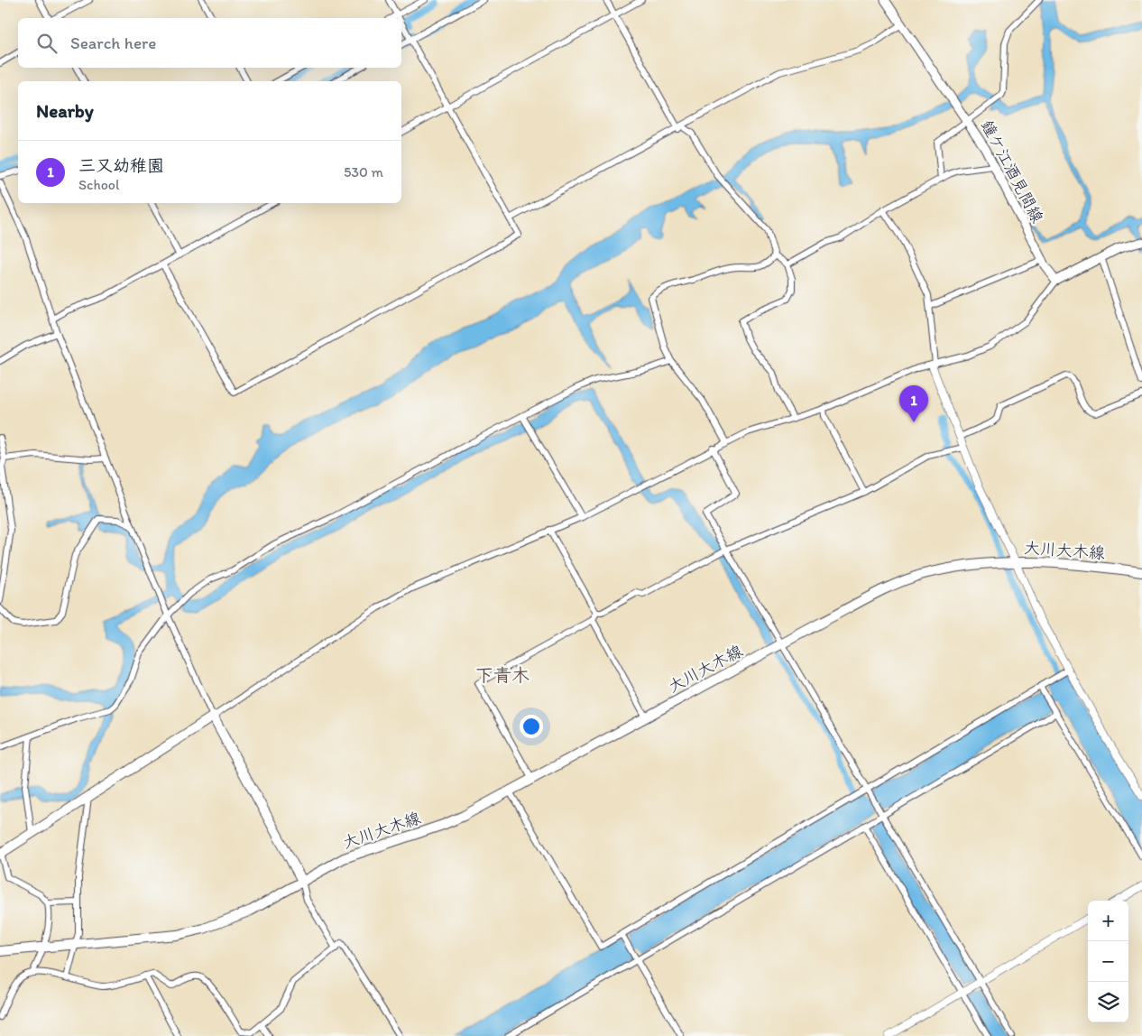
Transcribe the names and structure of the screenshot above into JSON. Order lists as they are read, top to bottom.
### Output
{
  "streets": {
    "main road": ["鐘ケ江酒見間線", "大川大木線"]
  },
  "districts": ["下青木"],
  "page": {
    "search": "Search here",
    "heading": "Nearby",
    "list": [
      {
        "mark": "1",
        "name": "三又幼稚園",
        "note": "School",
        "value": "530 m"
      }
    ],
    "pins": "1",
    "map_buttons": ["+", "−"]
  }
}
